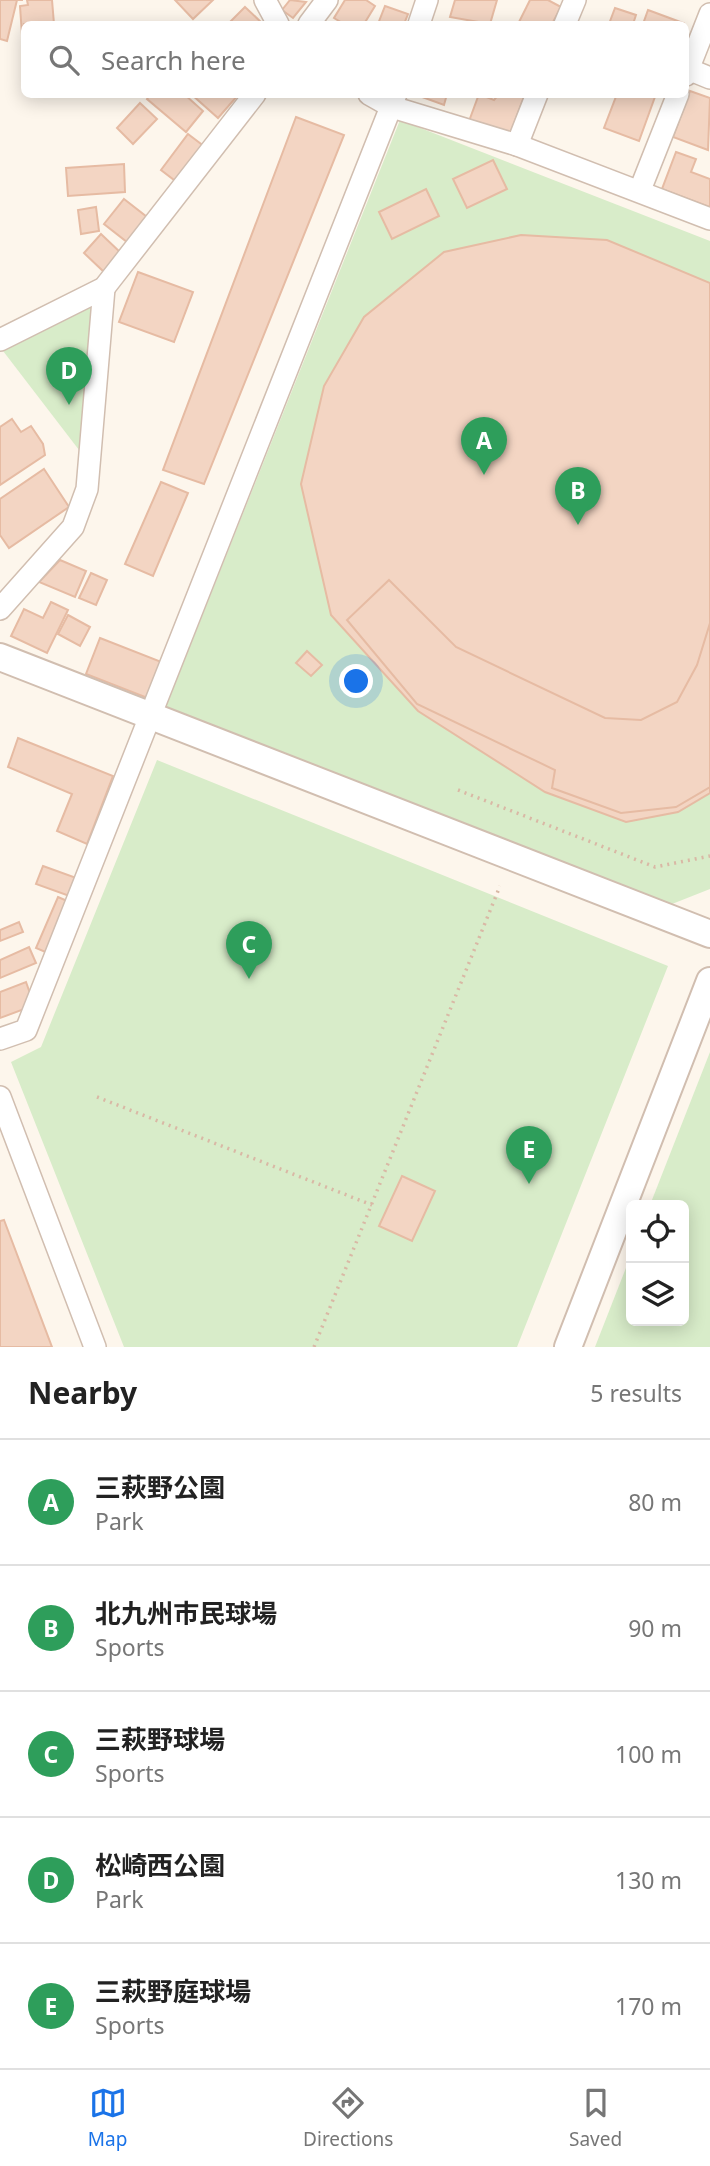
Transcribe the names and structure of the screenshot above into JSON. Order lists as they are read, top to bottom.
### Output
{
  "page": {
    "search": "Search here",
    "pins": [
      "D",
      "A",
      "B",
      "C",
      "E"
    ],
    "heading": ["Nearby", "5 results"],
    "list": [
      {
        "mark": "A",
        "name": "三萩野公園",
        "note": "Park",
        "value": "80 m"
      },
      {
        "mark": "B",
        "name": "北九州市民球場",
        "note": "Sports",
        "value": "90 m"
      },
      {
        "mark": "C",
        "name": "三萩野球場",
        "note": "Sports",
        "value": "100 m"
      },
      {
        "mark": "D",
        "name": "松崎西公園",
        "note": "Park",
        "value": "130 m"
      },
      {
        "mark": "E",
        "name": "三萩野庭球場",
        "note": "Sports",
        "value": "170 m"
      }
    ],
    "nav": ["Map", "Directions", "Saved"]
  }
}
